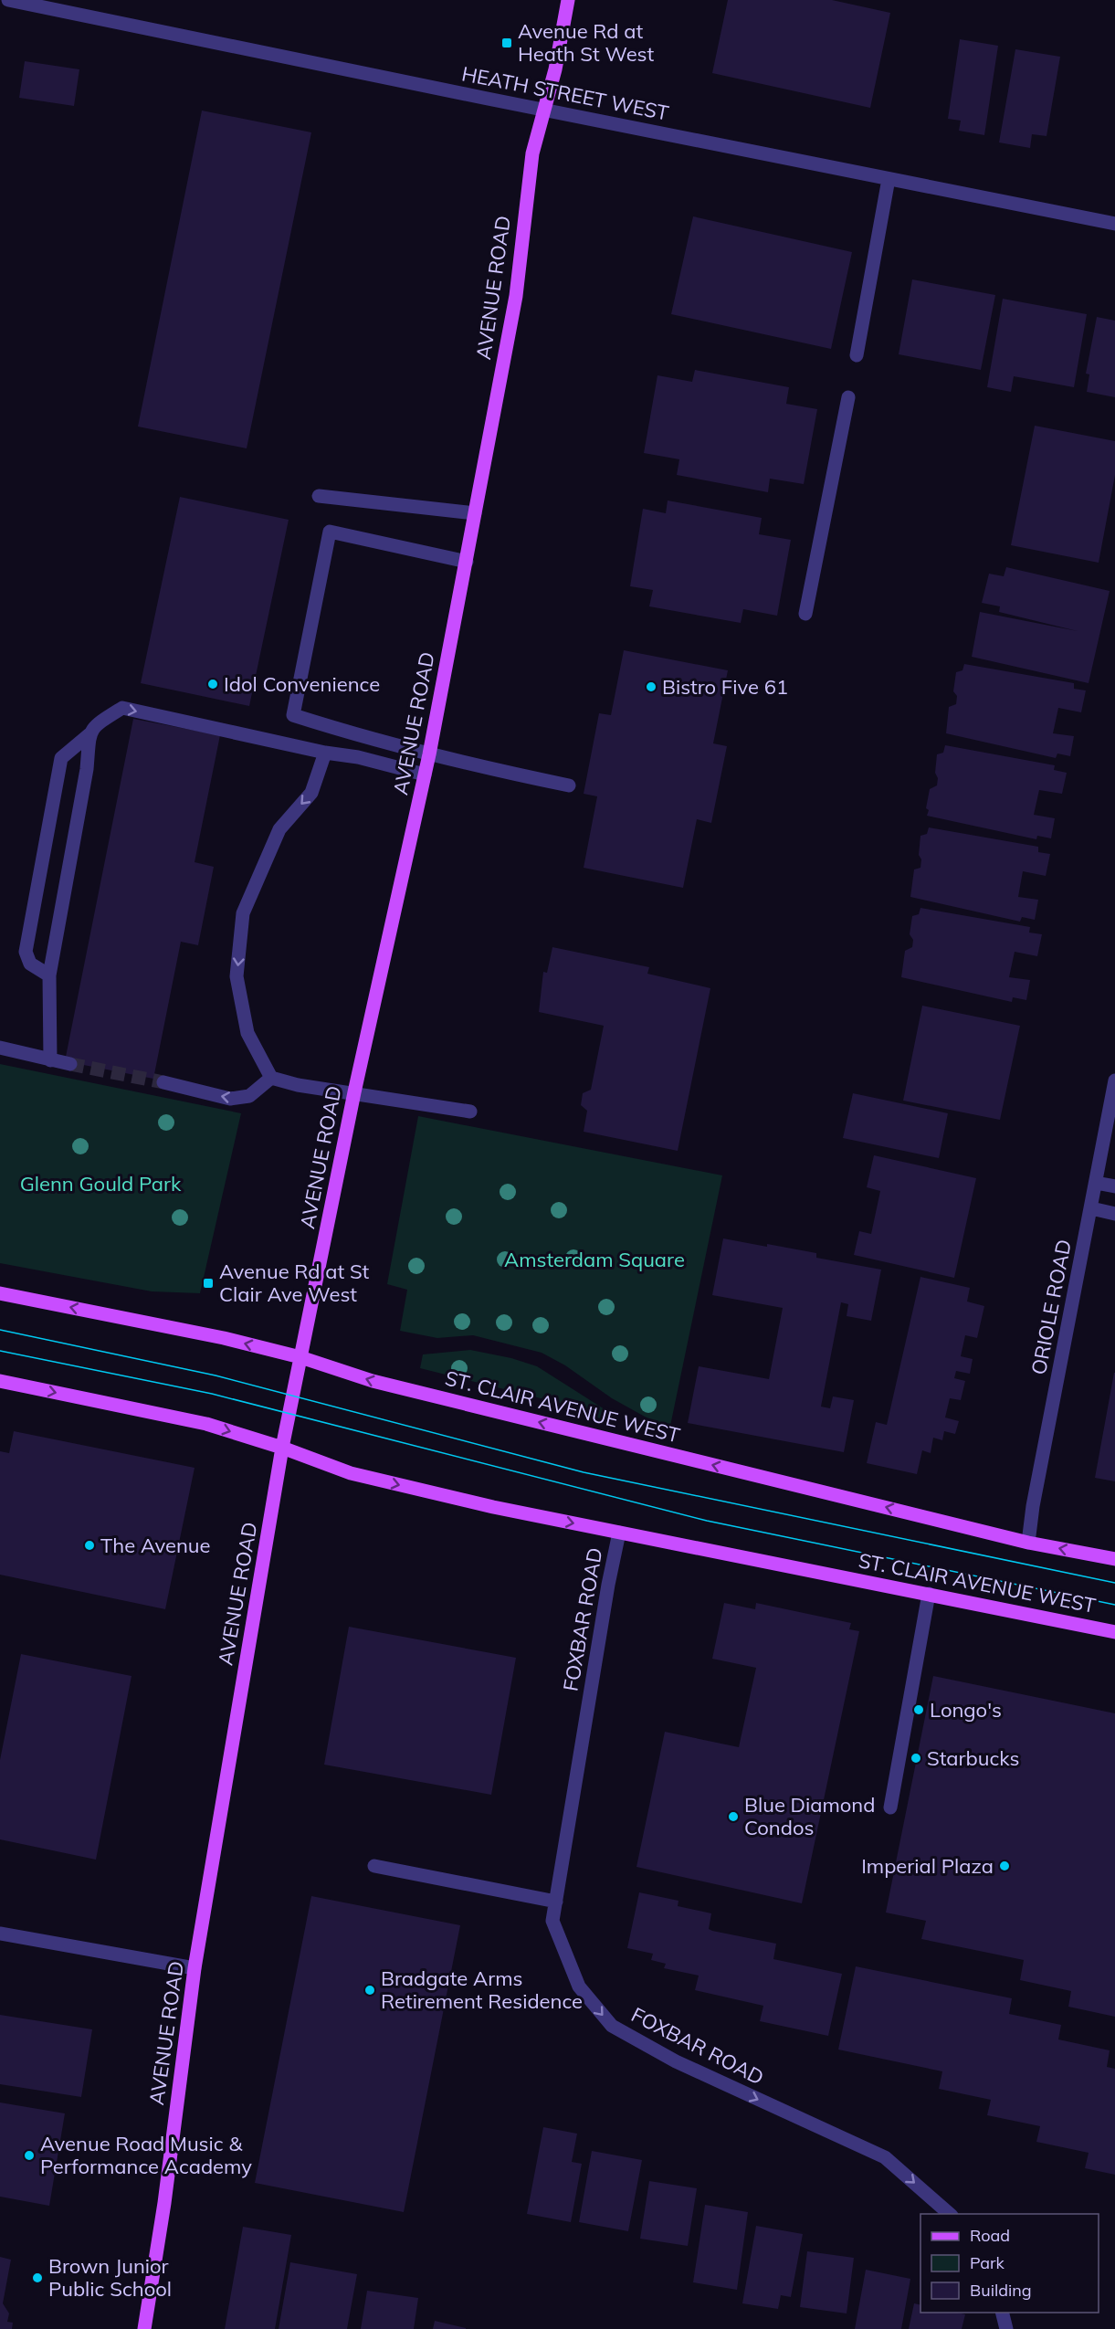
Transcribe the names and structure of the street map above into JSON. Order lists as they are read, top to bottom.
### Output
{
  "streets": {
    "main road": ["AVENUE ROAD", "ST. CLAIR AVENUE WEST"],
    "street": ["HEATH STREET WEST", "ORIOLE ROAD", "FOXBAR ROAD"]
  },
  "crossings": [
    ["HEATH STREET WEST", "AVENUE ROAD"],
    ["AVENUE ROAD", "ST. CLAIR AVENUE WEST"],
    ["ORIOLE ROAD", "ST. CLAIR AVENUE WEST"],
    ["ST. CLAIR AVENUE WEST", "FOXBAR ROAD"]
  ],
  "one_way": ["FOXBAR ROAD"],
  "parks": ["Glenn Gould Park", "Amsterdam Square"],
  "places": {
    "transit": ["Avenue Rd at Heath St West", "Avenue Rd at St Clair Ave West"],
    "other": [
      "Idol Convenience",
      "Bistro Five 61",
      "The Avenue",
      "Longo's",
      "Starbucks",
      "Blue Diamond Condos",
      "Imperial Plaza",
      "Bradgate Arms Retirement Residence",
      "Avenue Road Music & Performance Academy",
      "Brown Junior Public School"
    ]
  },
  "legend": ["Road", "Park", "Building"]
}
